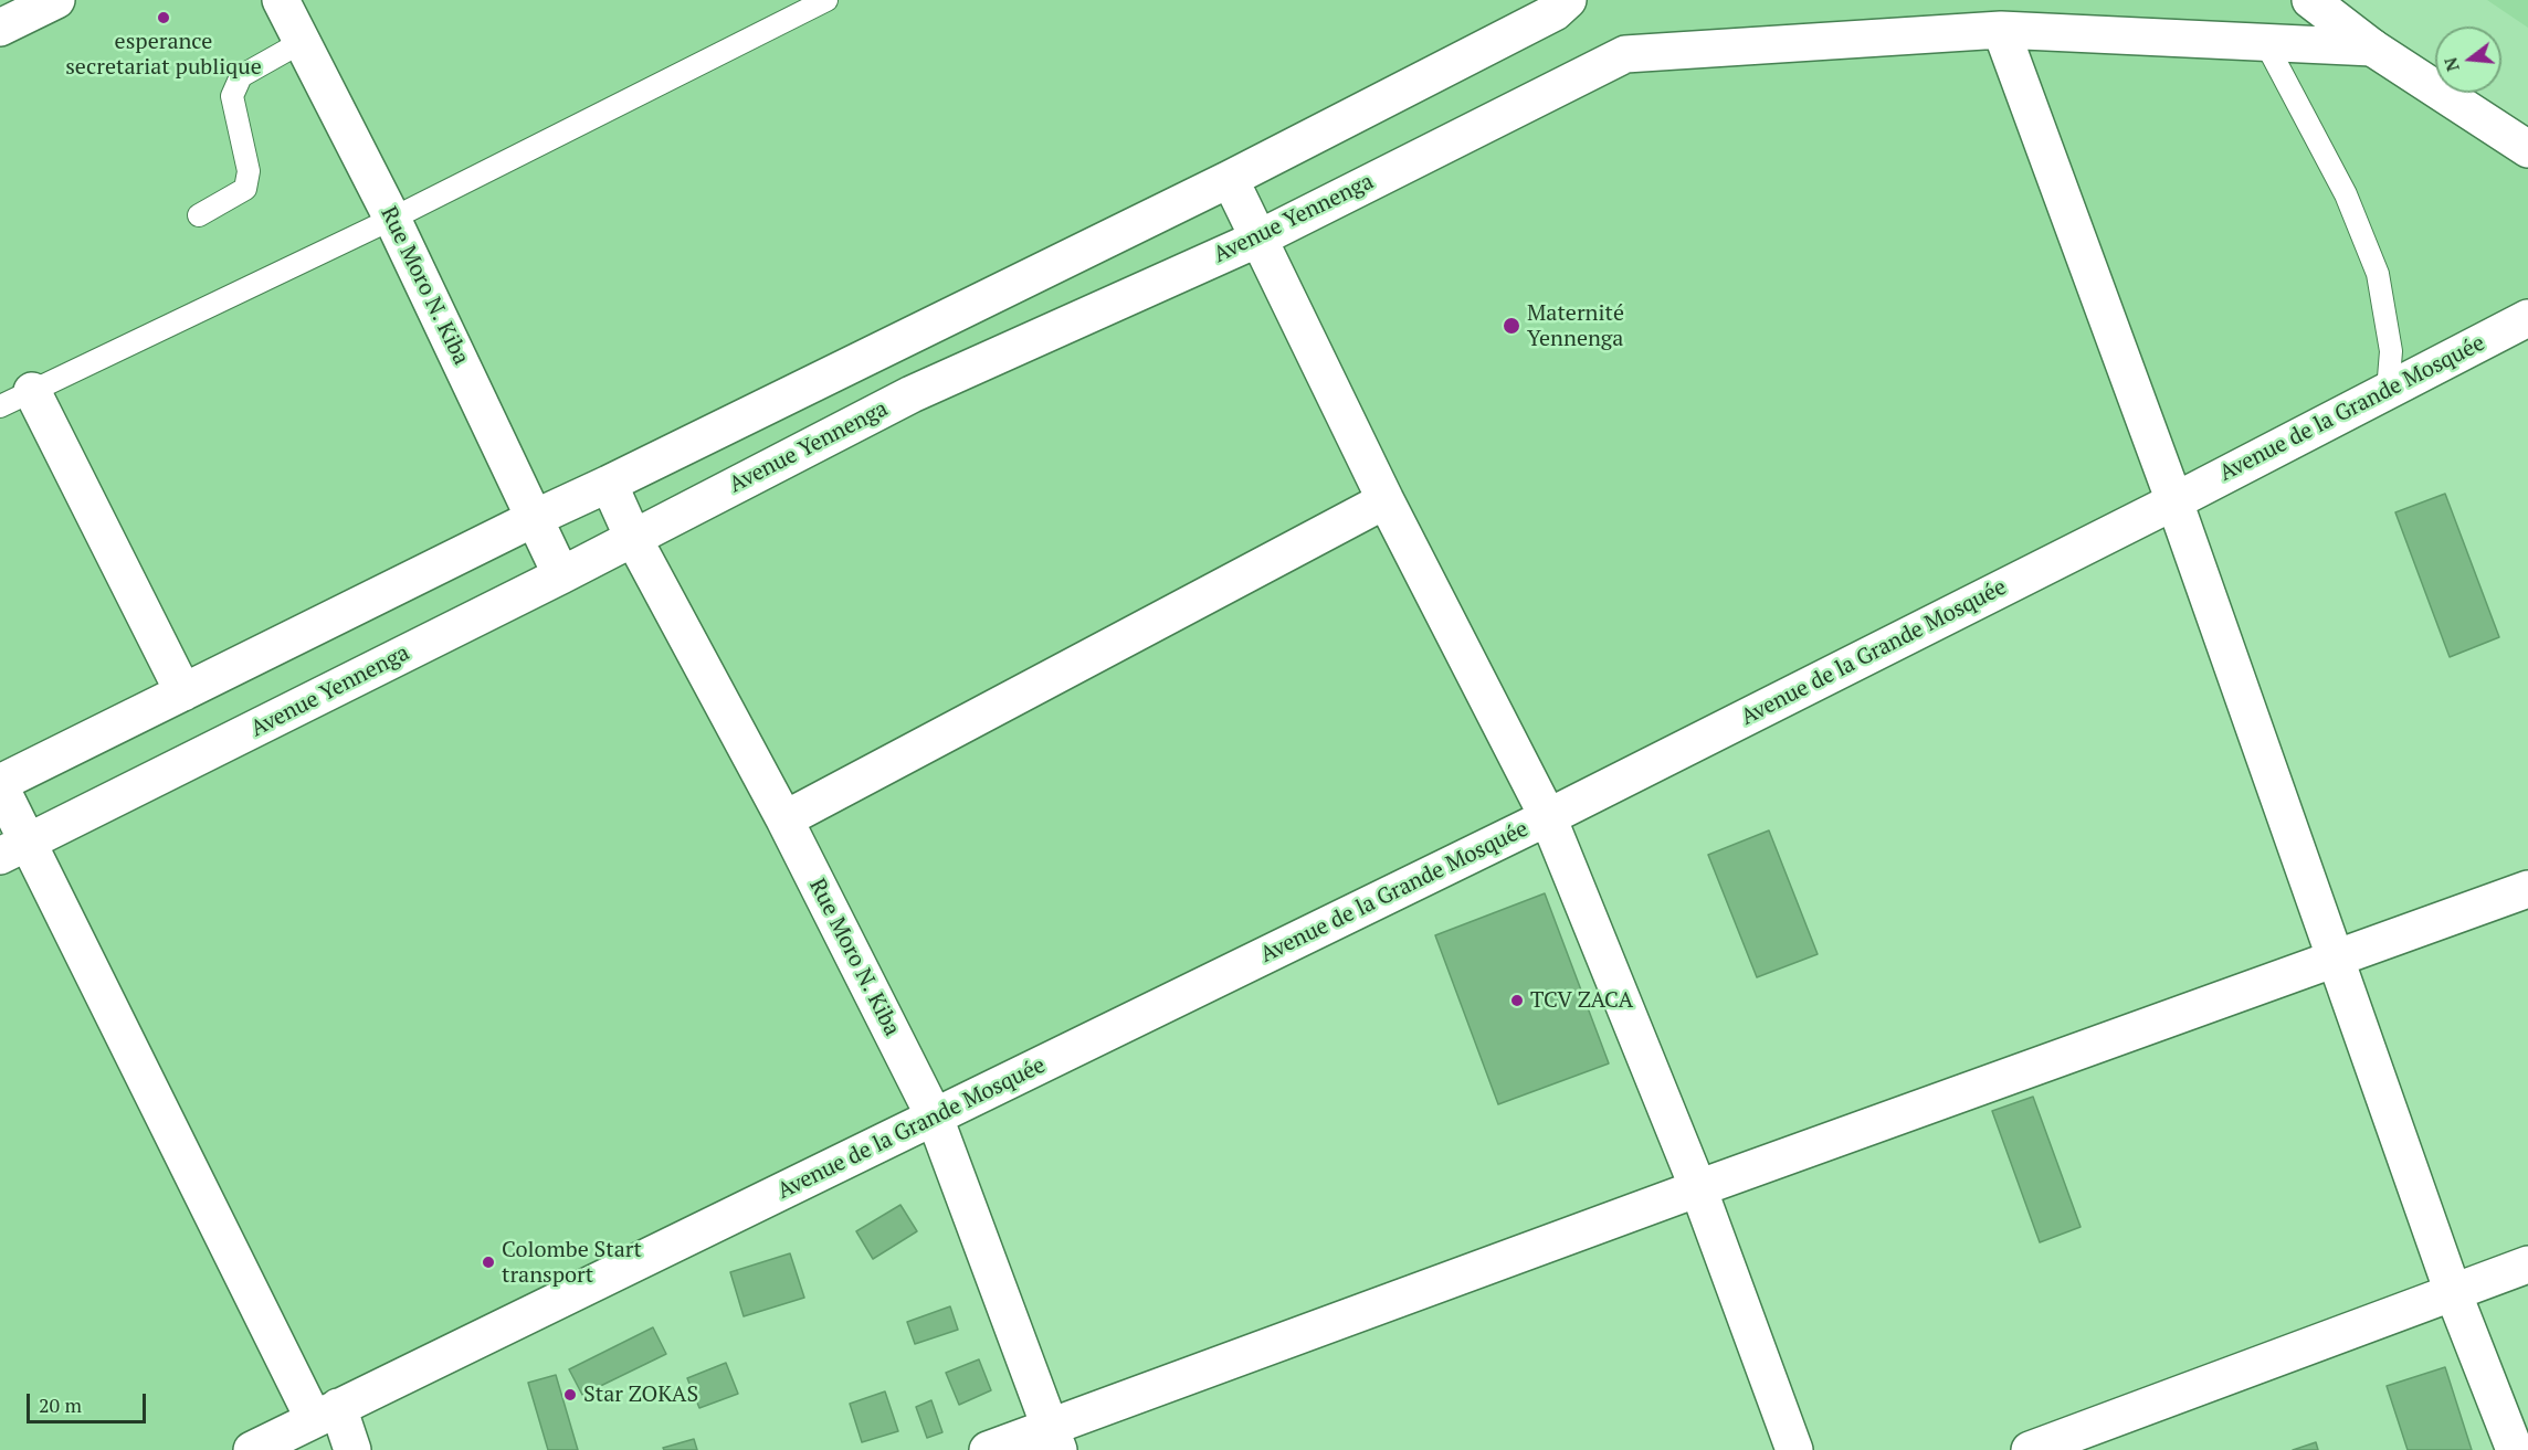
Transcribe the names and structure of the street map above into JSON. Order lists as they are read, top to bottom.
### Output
{
  "streets": {
    "street": ["Avenue Yennenga", "Rue Moro N. Kiba", "Avenue de la Grande Mosquée"]
  },
  "crossings": [
    ["Avenue Yennenga", "Rue Moro N. Kiba"],
    ["Rue Moro N. Kiba", "Avenue de la Grande Mosquée"]
  ],
  "places": [
    "esperance secretariat publique",
    "Maternité Yennenga",
    "TCV ZACA",
    "Colombe Start transport",
    "Star ZOKAS"
  ],
  "scale_bar": "20 m",
  "north": "left"
}
